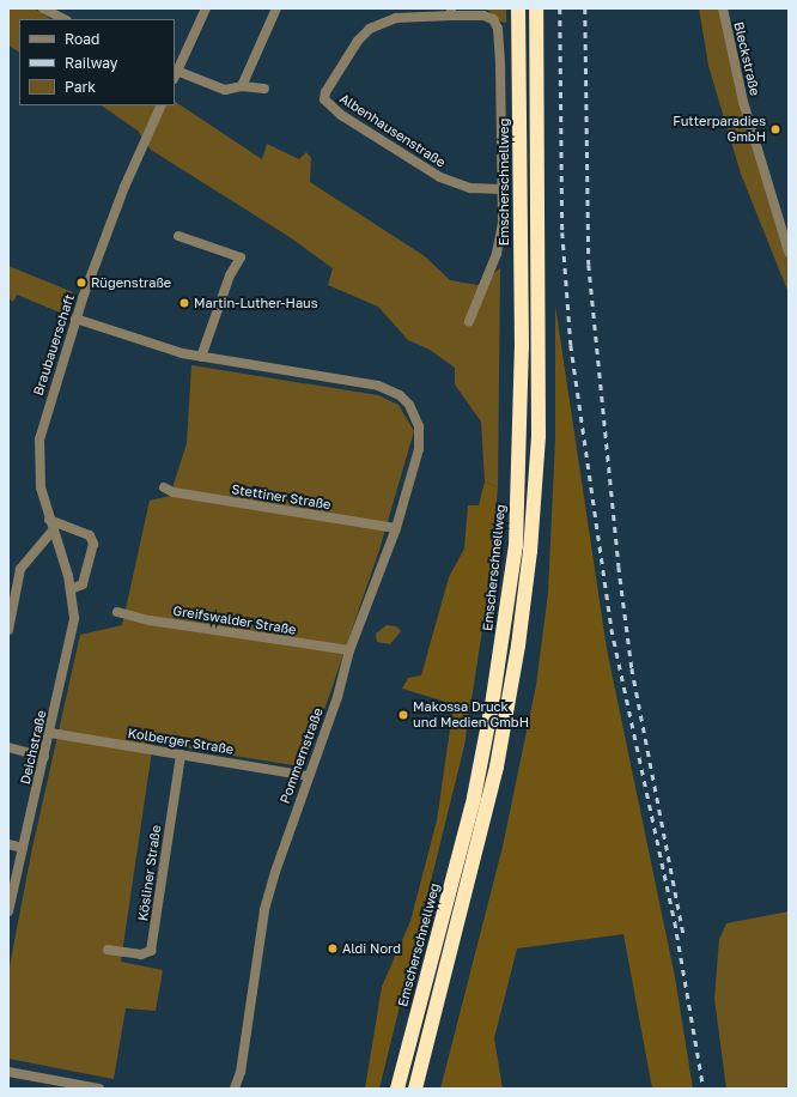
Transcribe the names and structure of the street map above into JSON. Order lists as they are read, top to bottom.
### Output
{
  "streets": {
    "highway": ["Emscherschnellweg"],
    "street": [
      "Bleckstraße",
      "Albenhausenstraße",
      "Braubauerschaft",
      "Stettiner Straße",
      "Greifswalder Straße",
      "Kolberger Straße",
      "Deichstraße",
      "Pommernstraße",
      "Kösliner Straße"
    ]
  },
  "crossings": [
    ["Braubauerschaft", "Deichstraße"],
    ["Stettiner Straße", "Pommernstraße"],
    ["Greifswalder Straße", "Pommernstraße"],
    ["Kolberger Straße", "Deichstraße"],
    ["Kolberger Straße", "Pommernstraße"],
    ["Kolberger Straße", "Kösliner Straße"]
  ],
  "places": [
    "Futterparadies GmbH",
    "Rügenstraße",
    "Martin-Luther-Haus",
    "Makossa Druck und Medien GmbH",
    "Aldi Nord"
  ],
  "legend": ["Road", "Railway", "Park"]
}
